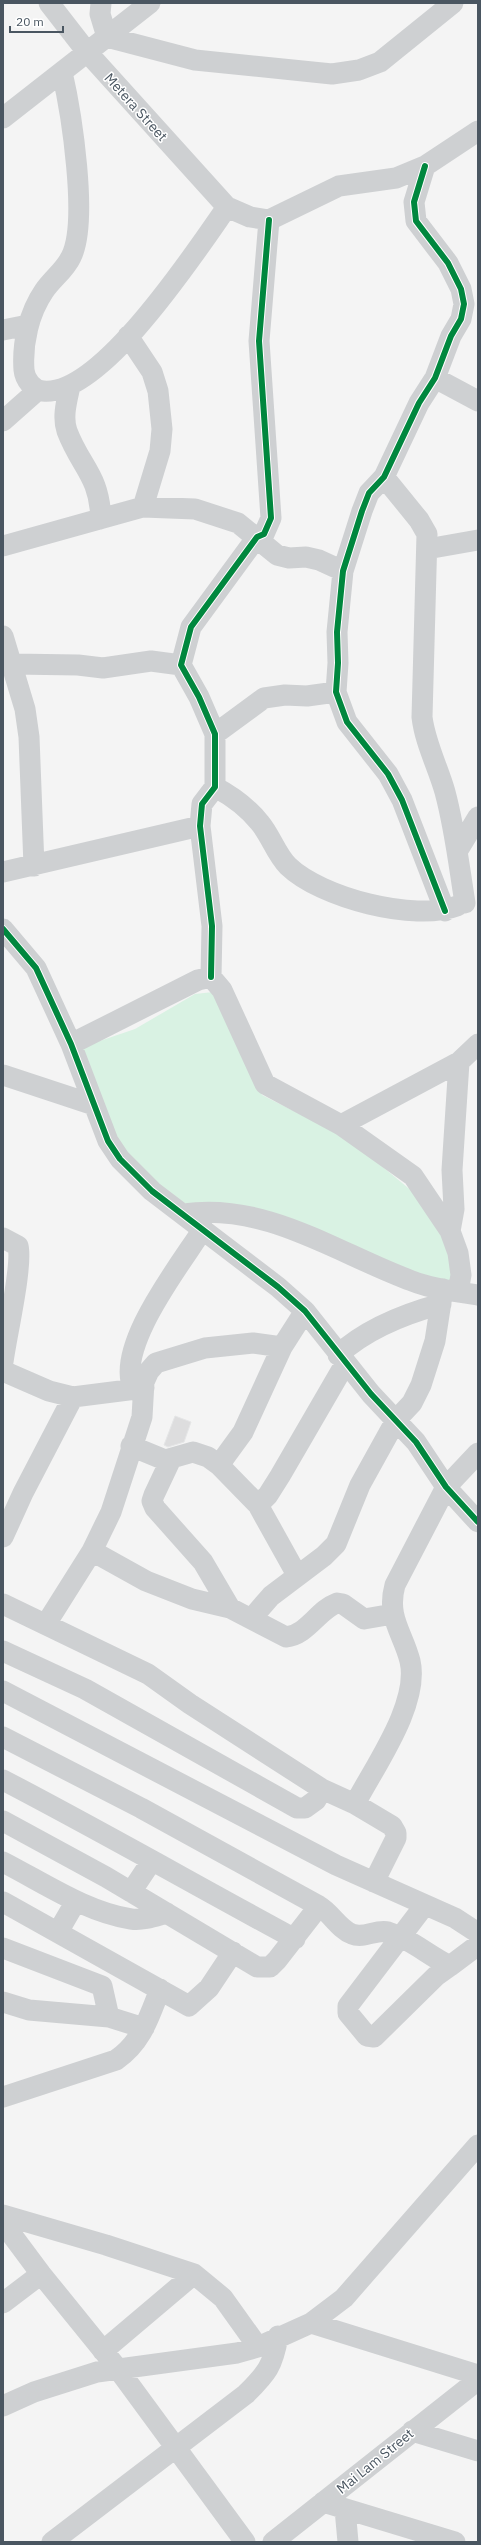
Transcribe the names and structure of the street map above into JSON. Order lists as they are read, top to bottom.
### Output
{
  "streets": {
    "street": ["Metera Street", "Mai Lam Street"]
  },
  "scale_bar": "20 m"
}
